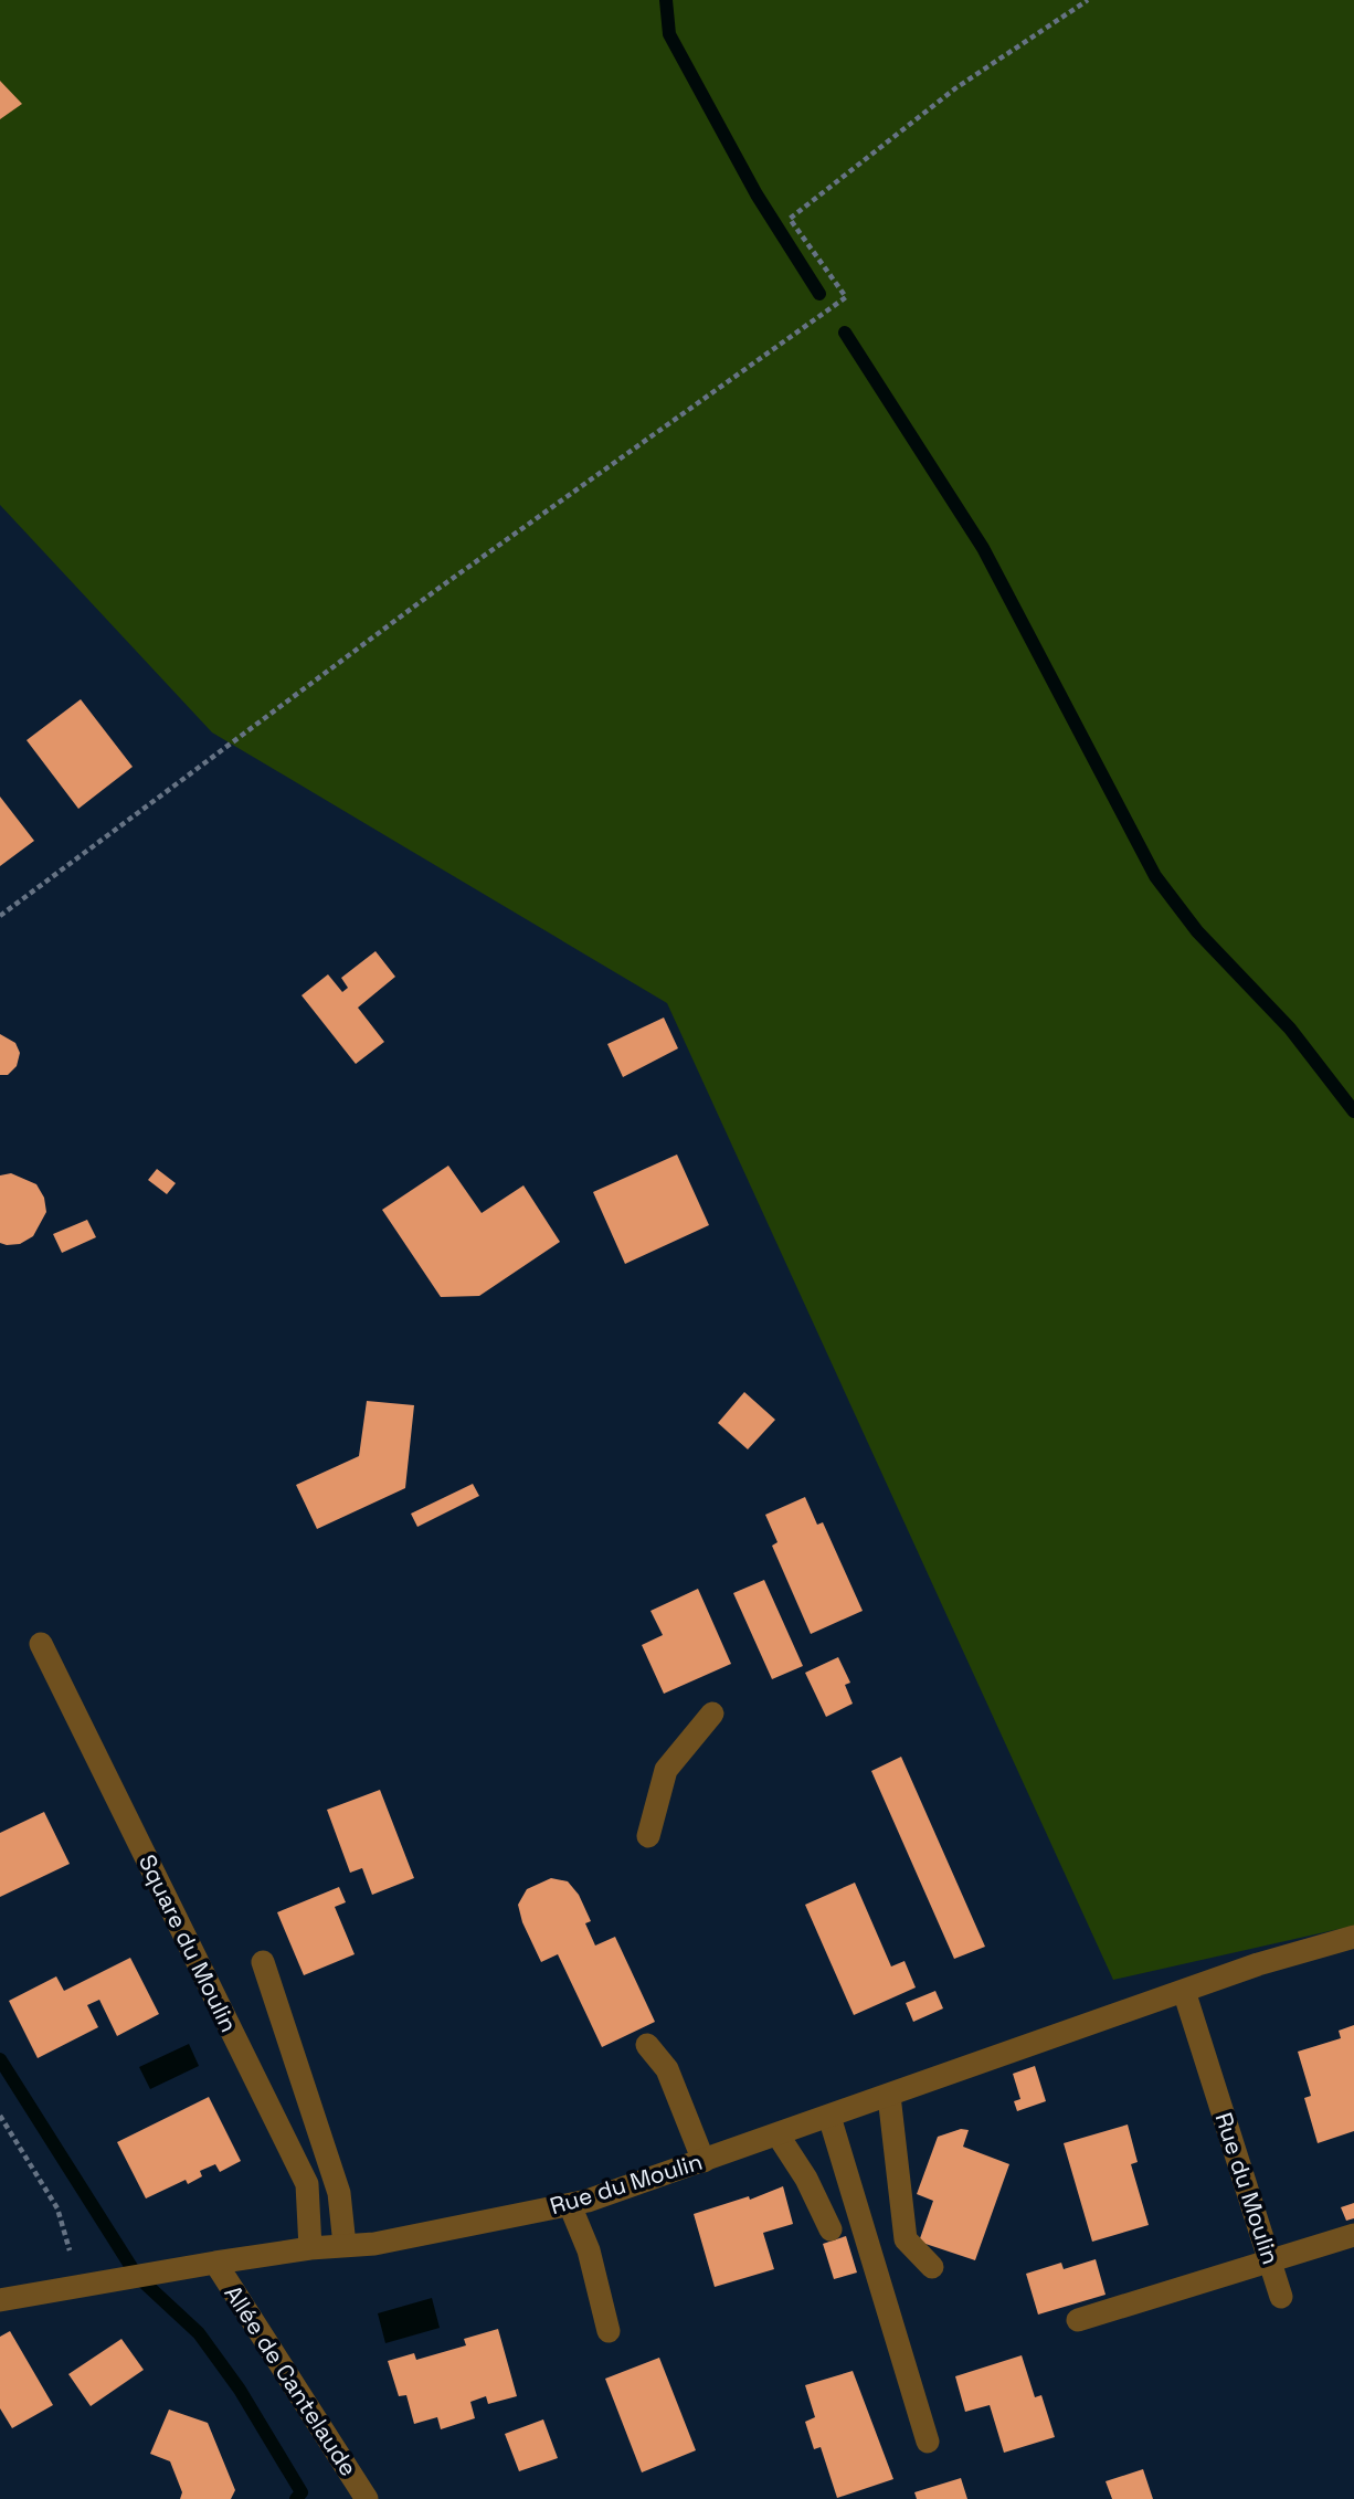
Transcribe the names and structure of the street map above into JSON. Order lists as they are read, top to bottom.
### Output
{
  "streets": {
    "street": ["Square du Moulin", "Rue du Moulin", "Allée de Cantelaude"]
  },
  "crossings": [
    ["Square du Moulin", "Rue du Moulin"],
    ["Rue du Moulin", "Allée de Cantelaude"]
  ]
}
